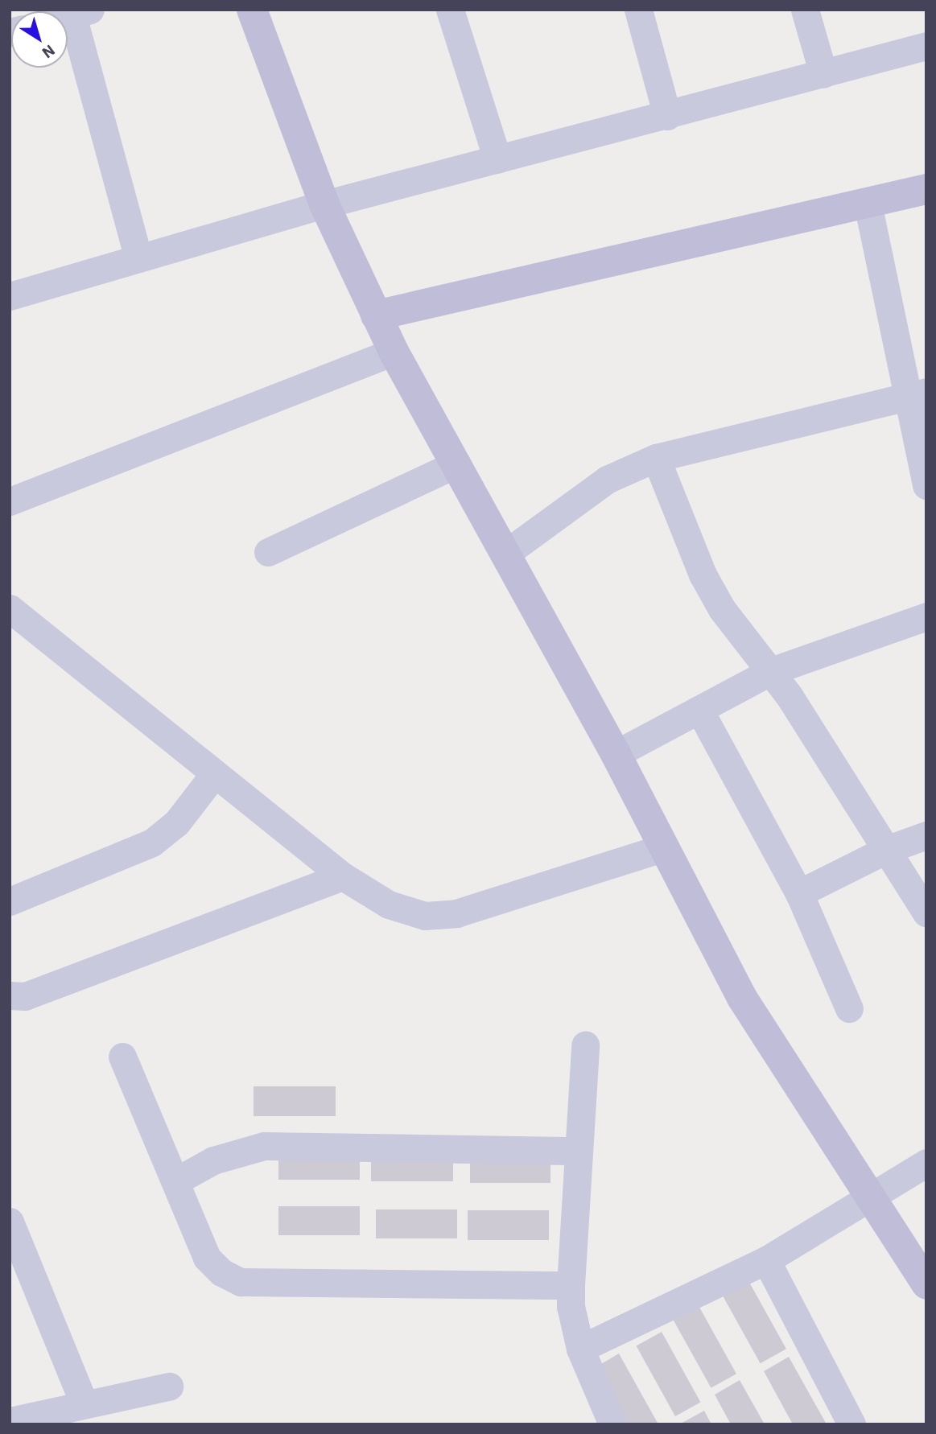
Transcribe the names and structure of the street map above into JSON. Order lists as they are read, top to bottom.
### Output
{
  "north": "bottom right"
}
